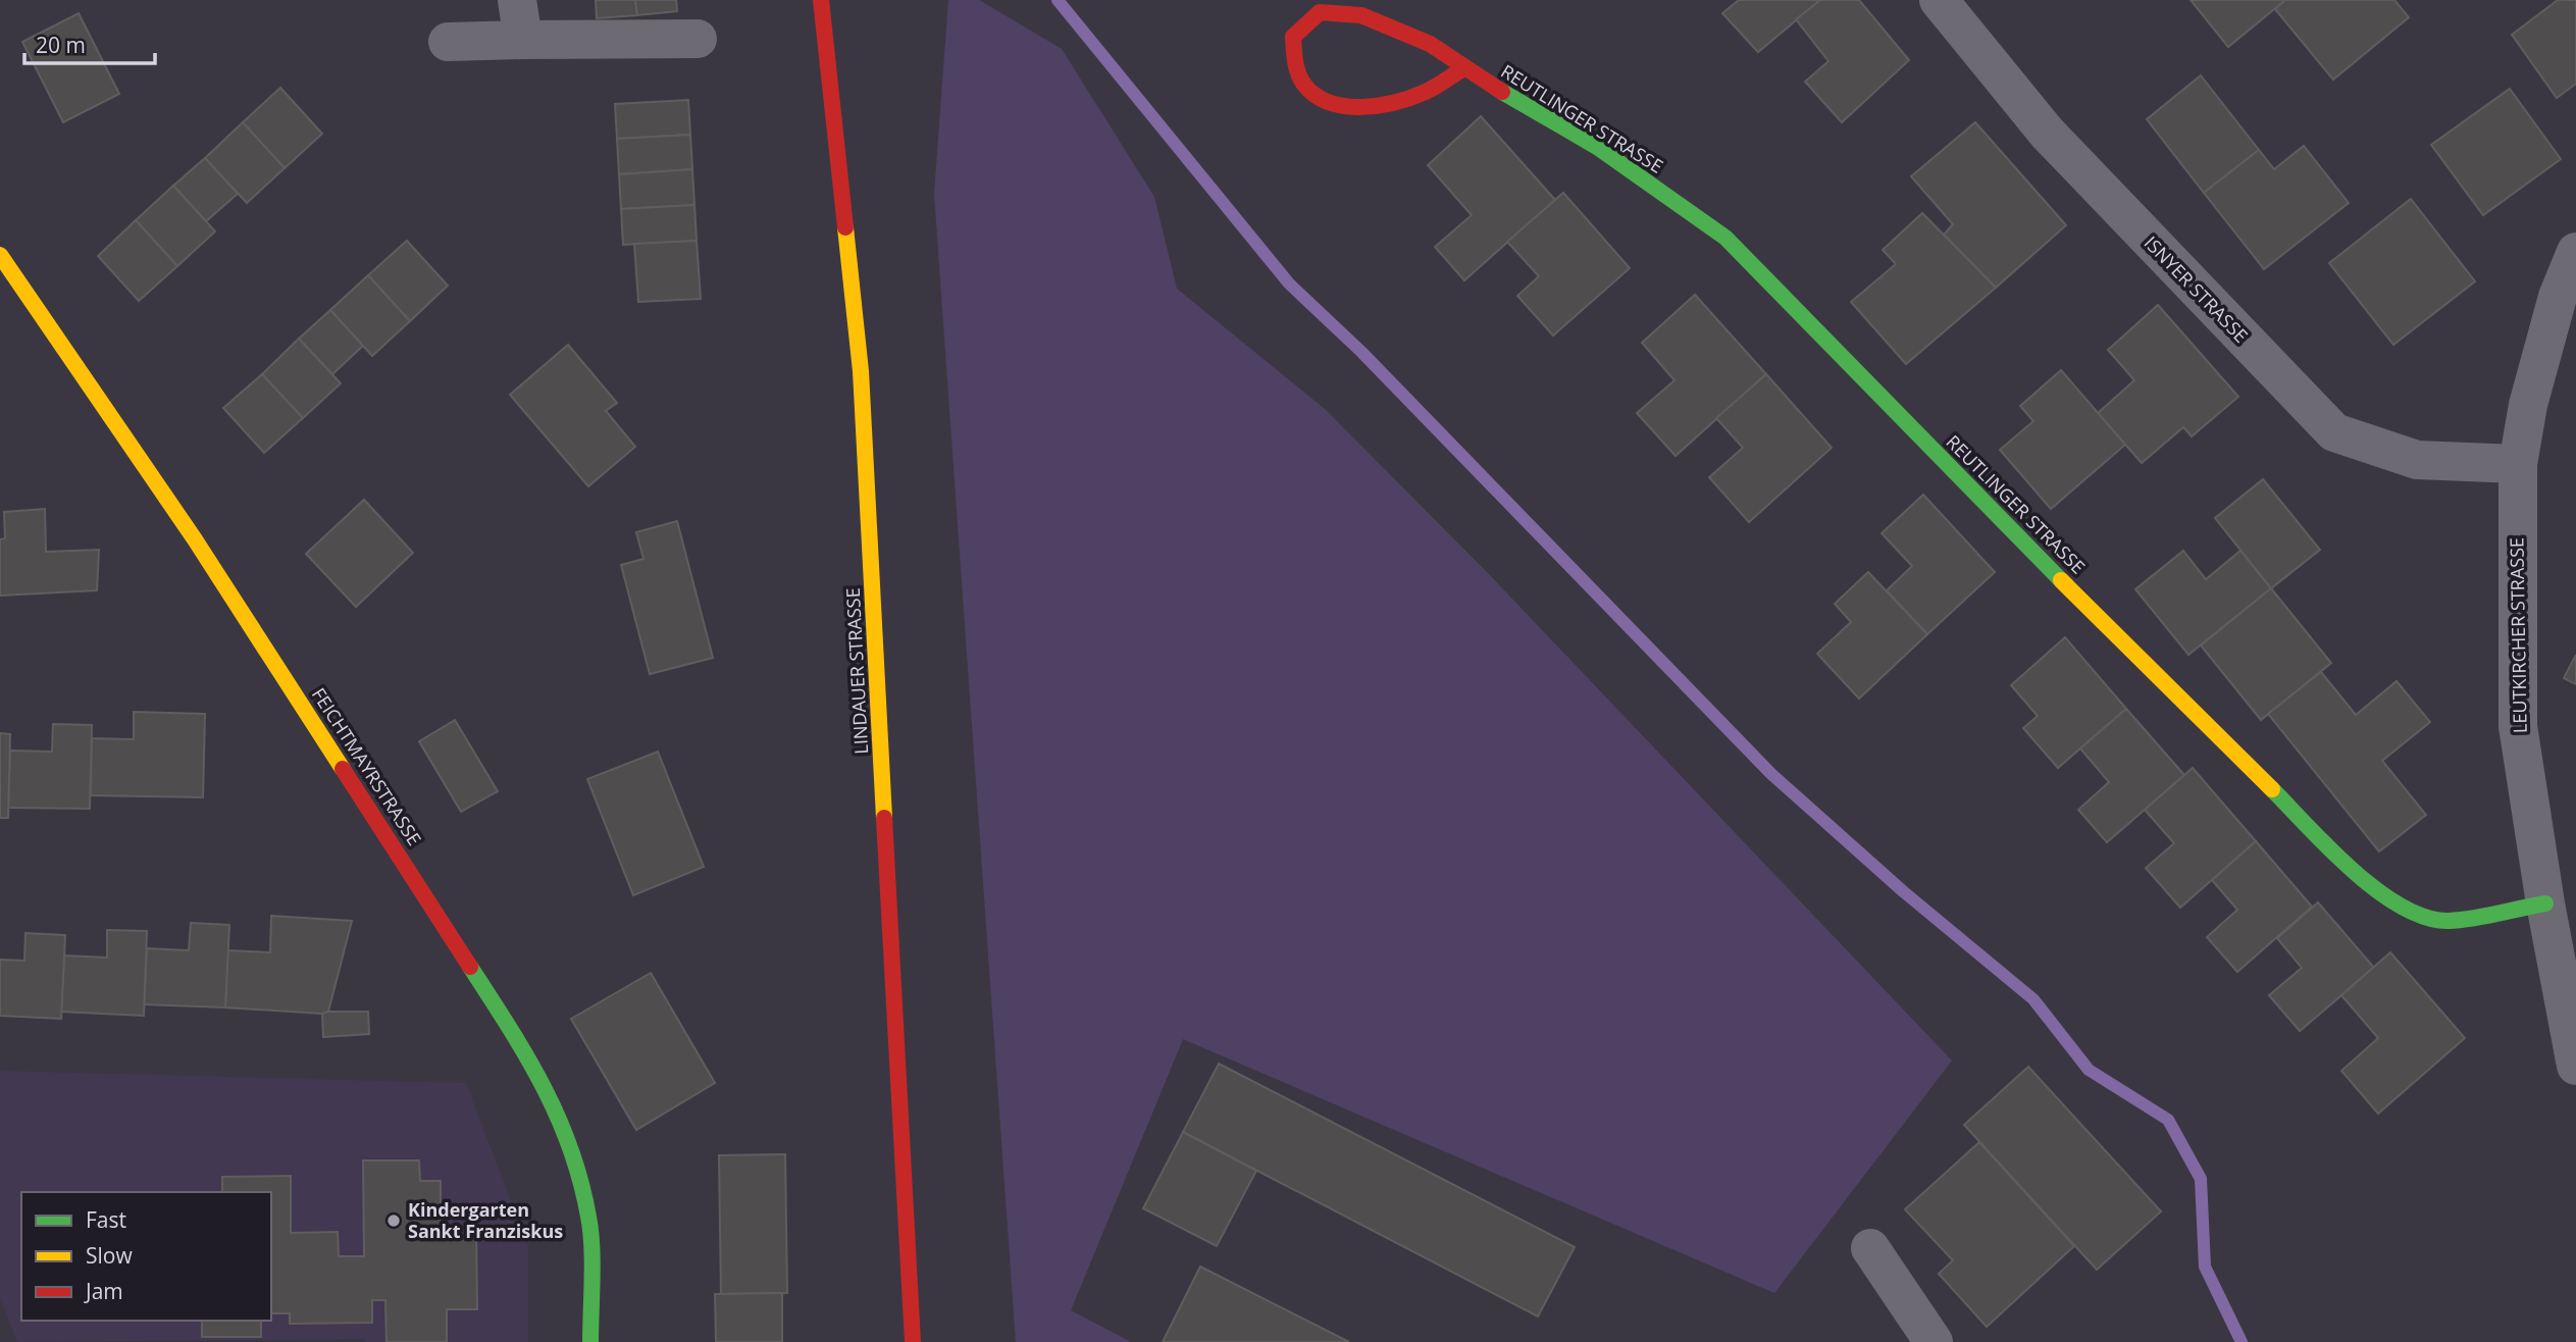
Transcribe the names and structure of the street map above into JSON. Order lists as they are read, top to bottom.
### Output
{
  "streets": {
    "street": [
      "REUTLINGER STRASSE",
      "ISNYER STRASSE",
      "LEUTKIRCHER STRASSE",
      "LINDAUER STRASSE",
      "FEICHTMAYRSTRASSE"
    ]
  },
  "crossings": [
    ["REUTLINGER STRASSE", "LEUTKIRCHER STRASSE"],
    ["ISNYER STRASSE", "LEUTKIRCHER STRASSE"]
  ],
  "places": ["Kindergarten Sankt Franziskus"],
  "legend": ["Fast", "Slow", "Jam"],
  "scale_bar": "20 m"
}
